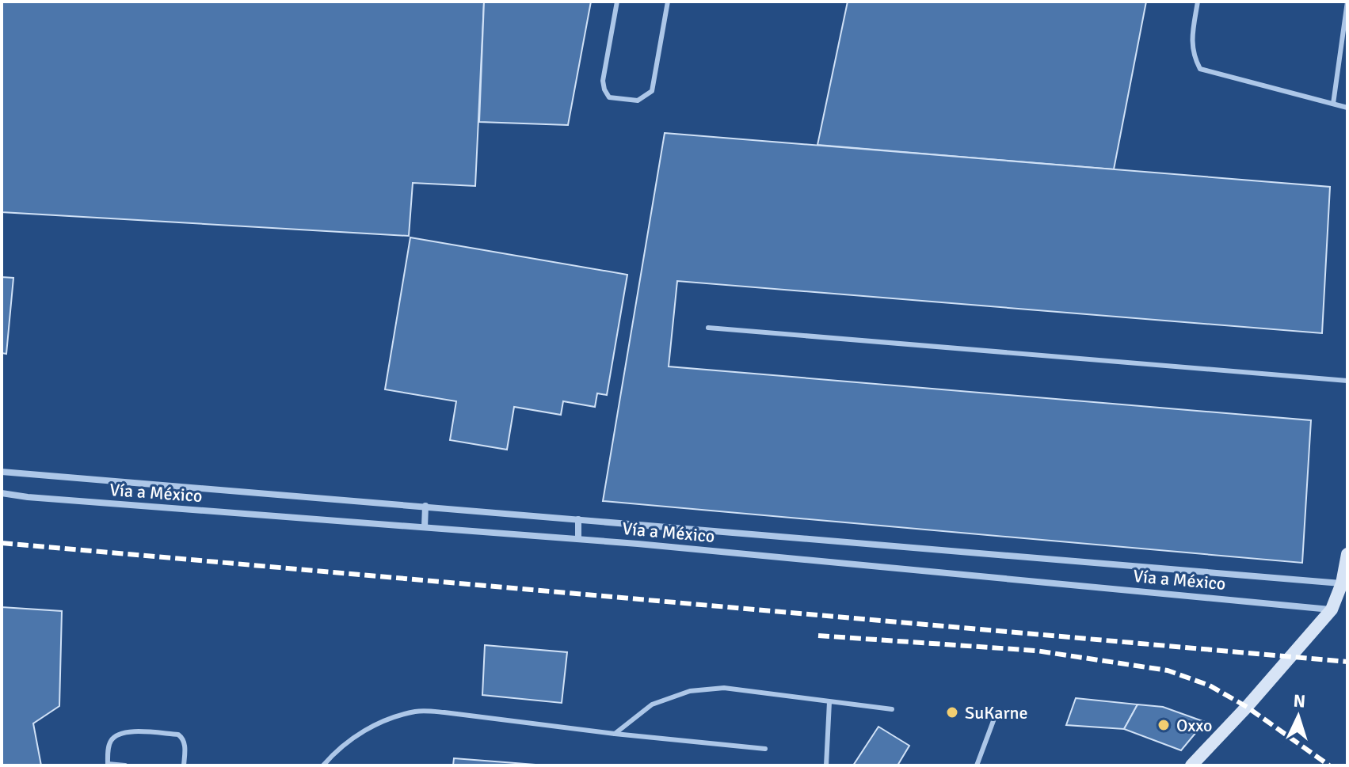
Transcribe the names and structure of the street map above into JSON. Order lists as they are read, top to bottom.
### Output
{
  "streets": {
    "street": ["Vía a México"]
  },
  "places": ["SuKarne", "Oxxo"],
  "north": "top"
}
